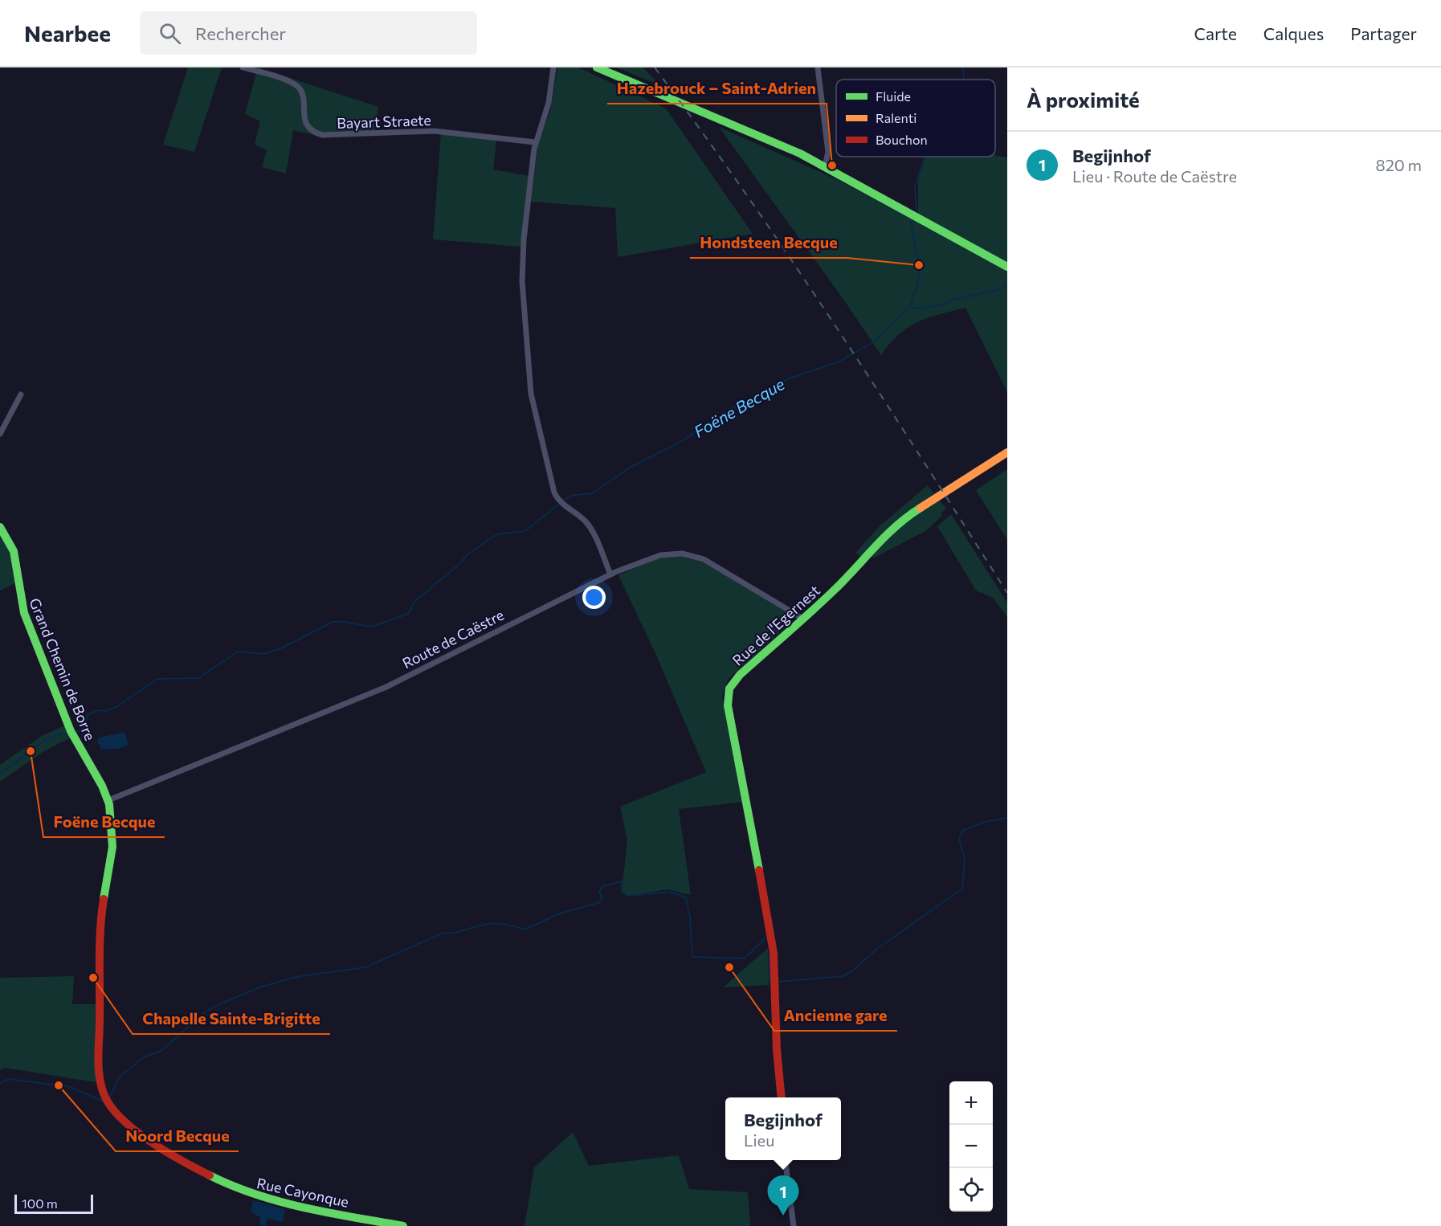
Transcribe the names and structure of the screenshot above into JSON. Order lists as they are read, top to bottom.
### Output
{
  "streets": {
    "street": [
      "Bayart Straete",
      "Rue de l'Egernest",
      "Route de Caëstre",
      "Grand Chemin de Borre",
      "Rue Cayonque"
    ]
  },
  "crossings": [
    ["Rue de l'Egernest", "Route de Caëstre"],
    ["Route de Caëstre", "Grand Chemin de Borre"],
    ["Grand Chemin de Borre", "Rue Cayonque"]
  ],
  "water": ["Foëne Becque"],
  "places": [
    "Hazebrouck – Saint-Adrien",
    "Hondsteen Becque",
    "Foëne Becque",
    "Ancienne gare",
    "Chapelle Sainte-Brigitte",
    "Noord Becque"
  ],
  "legend": ["Fluide", "Ralenti", "Bouchon"],
  "scale_bar": "100 m",
  "page": {
    "header": "Nearbee",
    "search": "Rechercher",
    "nav": ["Carte", "Calques", "Partager"],
    "heading": "À proximité",
    "list": [
      {
        "mark": "1",
        "name": "Begijnhof",
        "note": "Lieu · Route de Caëstre",
        "value": "820 m"
      }
    ],
    "map_buttons": ["+", "−"],
    "popup": ["Begijnhof", "Lieu"],
    "pins": "1",
    "scale": "100 m"
  }
}
